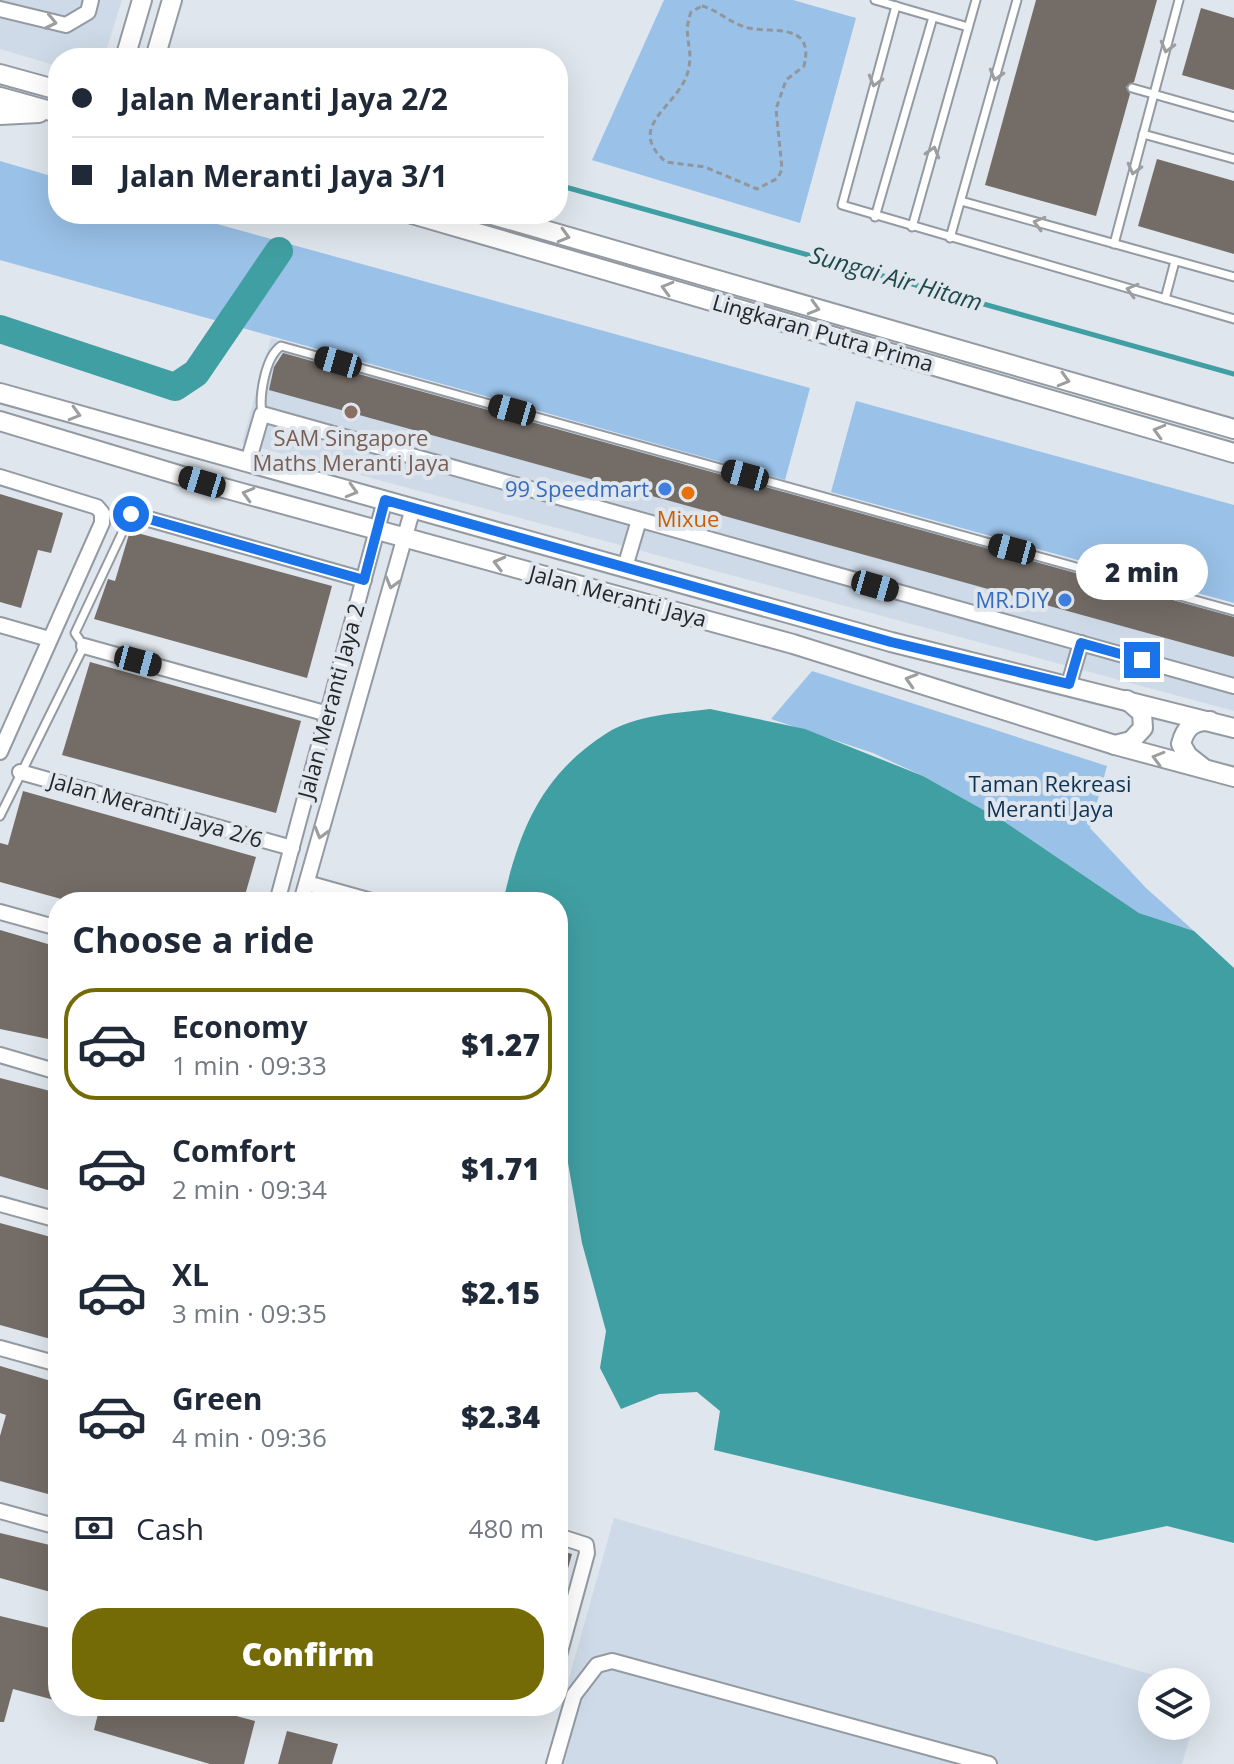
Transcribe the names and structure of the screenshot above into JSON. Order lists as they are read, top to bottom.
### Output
{
  "streets": {
    "street": [
      "Lingkaran Putra Prima",
      "Jalan Meranti Jaya",
      "Jalan Meranti Jaya 2",
      "Jalan Meranti Jaya 2/6"
    ]
  },
  "crossings": [
    ["Jalan Meranti Jaya", "Jalan Meranti Jaya 2"],
    ["Jalan Meranti Jaya 2", "Jalan Meranti Jaya 2/6"]
  ],
  "water": ["Sungai Air Hitam"],
  "parks": ["Taman Rekreasi Meranti Jaya"],
  "places": [
    "SAM Singapore Maths Meranti Jaya",
    "99 Speedmart",
    "Mixue",
    "MR.DIY"
  ],
  "page": {
    "banner": ["Jalan Meranti Jaya 2/2", "Jalan Meranti Jaya 3/1"],
    "bubble": "2 min",
    "heading": "Choose a ride",
    "list": [
      {
        "name": "Economy",
        "note": "1 min · 09:33",
        "value": "$1.27"
      },
      {
        "name": "Comfort",
        "note": "2 min · 09:34",
        "value": "$1.71"
      },
      {
        "name": "XL",
        "note": "3 min · 09:35",
        "value": "$2.15"
      },
      {
        "name": "Green",
        "note": "4 min · 09:36",
        "value": "$2.34"
      }
    ],
    "pay": ["Cash", "480 m"],
    "buttons": "Confirm"
  }
}
